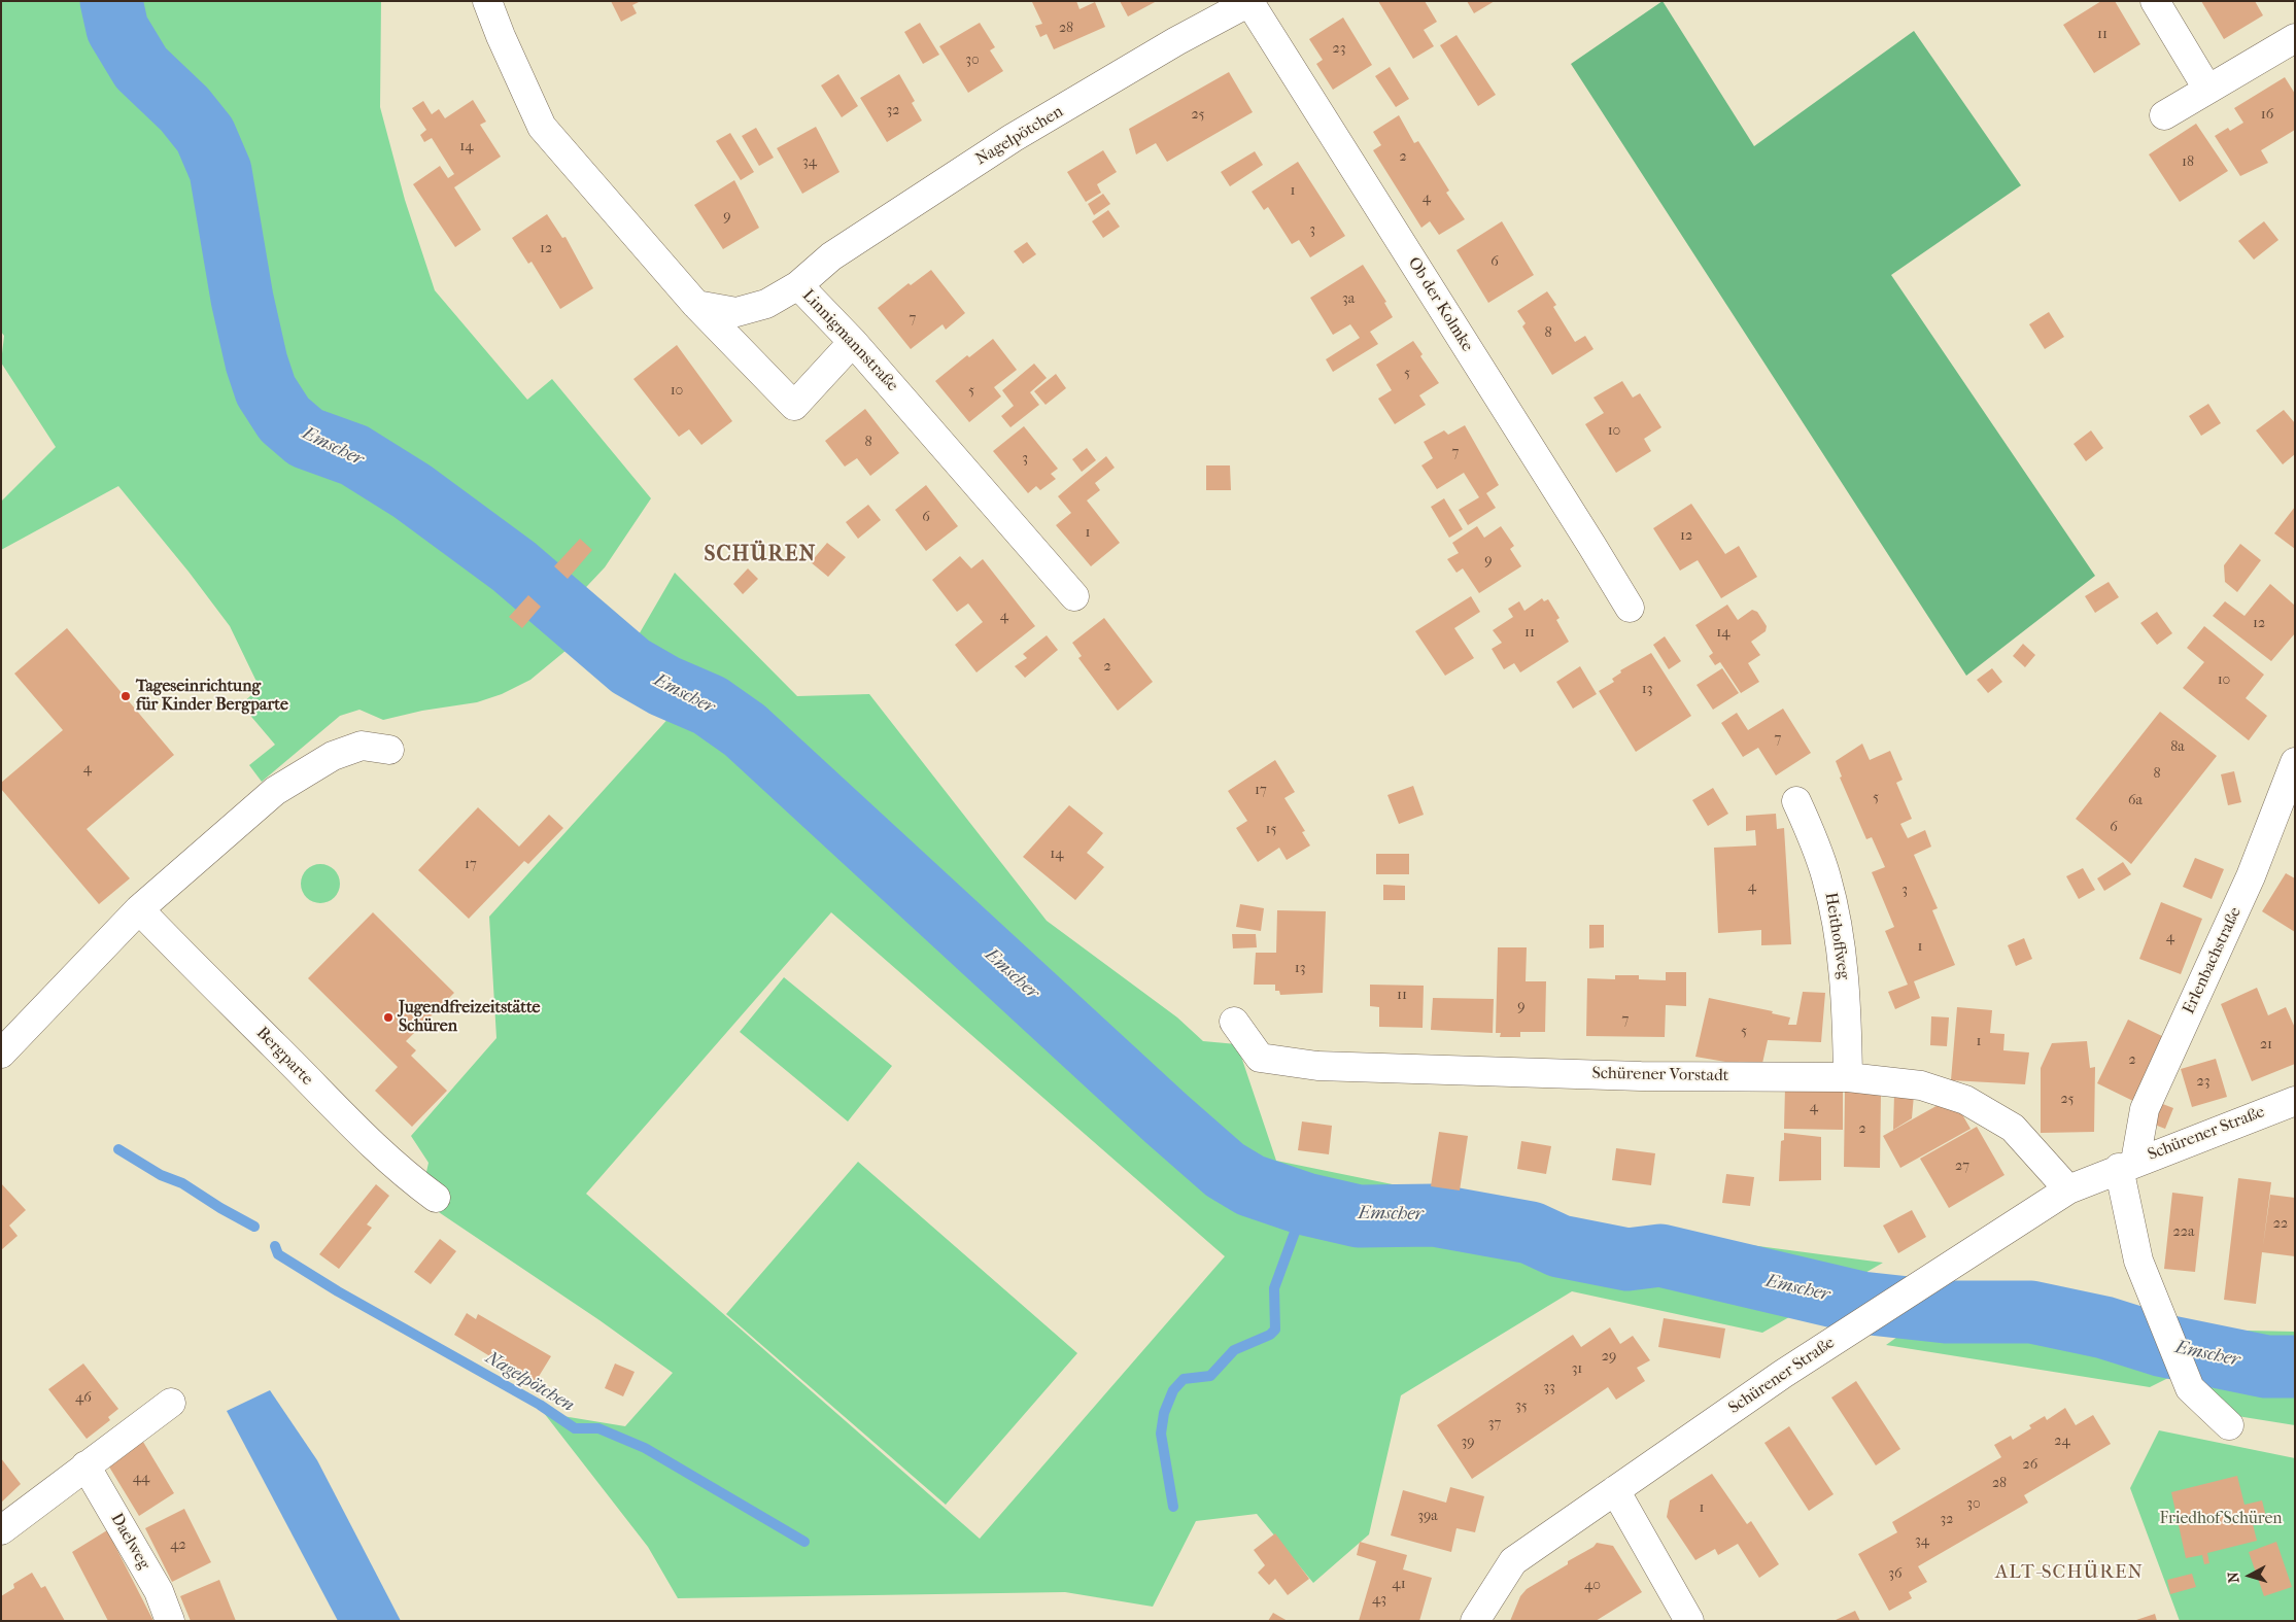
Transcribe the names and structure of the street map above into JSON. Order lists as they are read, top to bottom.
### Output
{
  "streets": {
    "street": [
      "Nagelpötchen",
      "Ob der Kolmke",
      "Linnigmannstraße",
      "Heithoffweg",
      "Erlenbachstraße",
      "Bergparte",
      "Schürener Vorstadt",
      "Schürener Straße",
      "Daelweg"
    ]
  },
  "crossings": [
    ["Nagelpötchen", "Ob der Kolmke"],
    ["Nagelpötchen", "Linnigmannstraße"],
    ["Heithoffweg", "Schürener Vorstadt"],
    ["Erlenbachstraße", "Schürener Straße"],
    ["Schürener Vorstadt", "Schürener Straße"]
  ],
  "districts": ["SCHÜREN", "ALT-SCHÜREN"],
  "water": ["Emscher", "Nagelpötchen"],
  "parks": ["Friedhof Schüren"],
  "places": ["Tageseinrichtung für Kinder Bergparte", "Jugendfreizeitstätte Schüren"],
  "house_numbers": [
    "28",
    "11",
    "23",
    "30",
    "32",
    "25",
    "16",
    "14",
    "2",
    "34",
    "18",
    "1",
    "4",
    "9",
    "3",
    "12",
    "6",
    "3a",
    "7",
    "8",
    "5",
    "10",
    "5",
    "10",
    "8",
    "7",
    "3",
    "6",
    "1",
    "12",
    "9",
    "4",
    "12",
    "11",
    "14",
    "2",
    "10",
    "13",
    "7",
    "8a",
    "4",
    "8",
    "17",
    "5",
    "6a",
    "6",
    "15",
    "14",
    "17",
    "4",
    "3",
    "4",
    "1",
    "13",
    "11",
    "9",
    "7",
    "5",
    "1",
    "21",
    "2",
    "23",
    "25",
    "4",
    "2",
    "27",
    "22",
    "22a",
    "29",
    "31",
    "33",
    "46",
    "35",
    "37",
    "24",
    "39",
    "26",
    "44",
    "28",
    "30",
    "1",
    "39a",
    "32",
    "34",
    "42",
    "36",
    "41",
    "40",
    "43"
  ],
  "north": "left"
}
